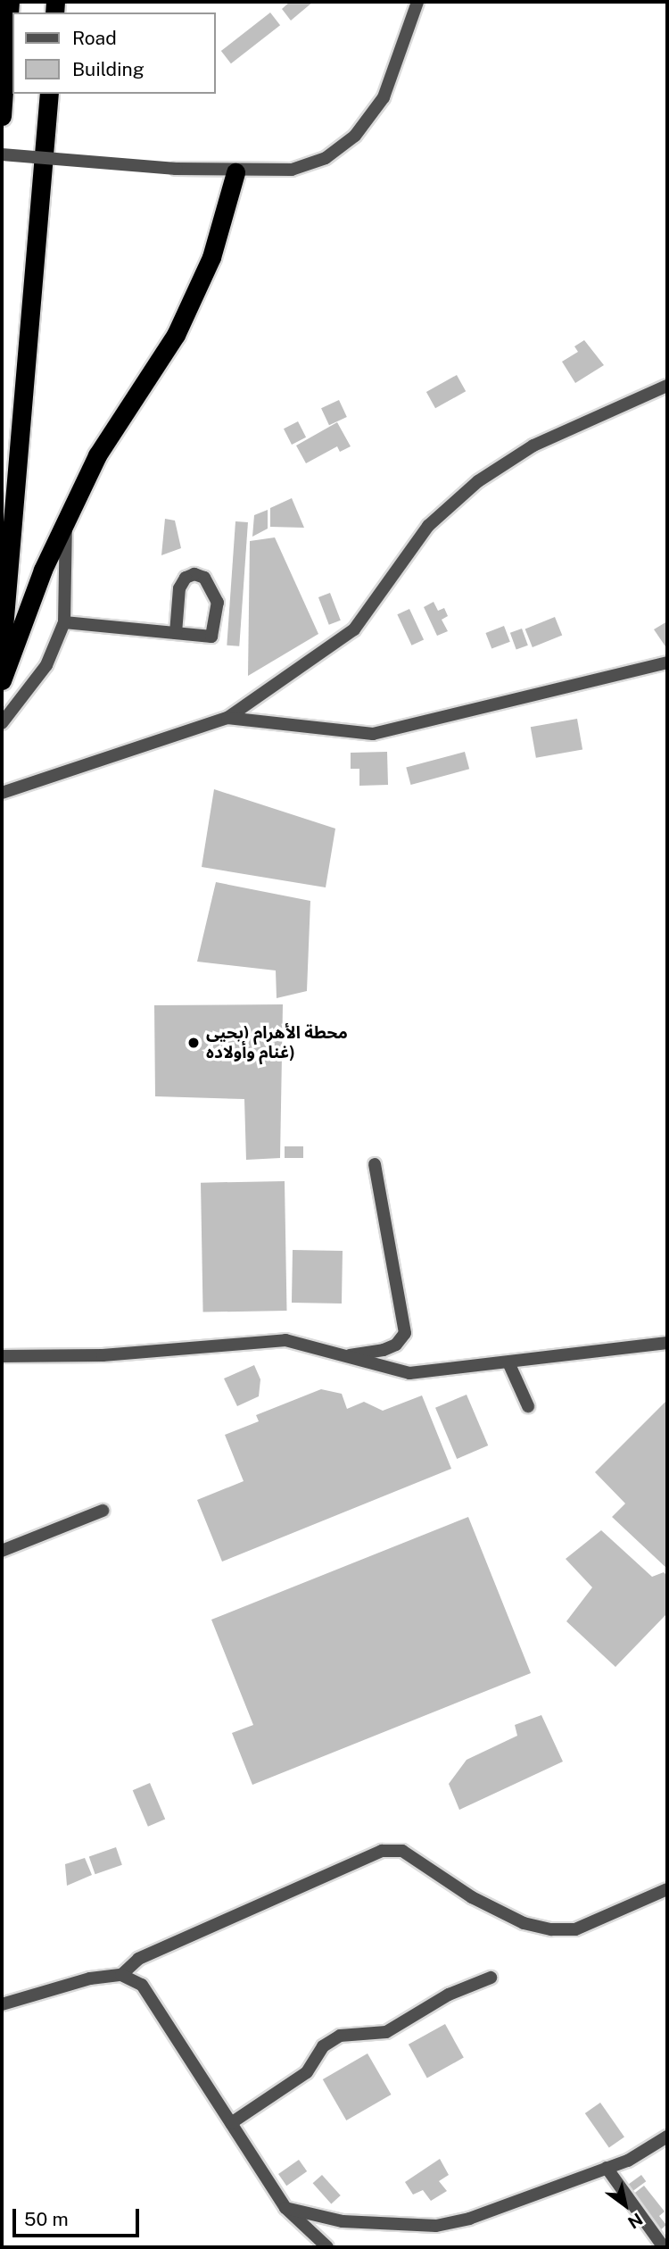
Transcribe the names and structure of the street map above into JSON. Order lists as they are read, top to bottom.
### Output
{
  "places": ["محطة الأهرام (يحيى غنام وأولاده)"],
  "legend": ["Road", "Building"],
  "scale_bar": "50 m",
  "north": "bottom right"
}
